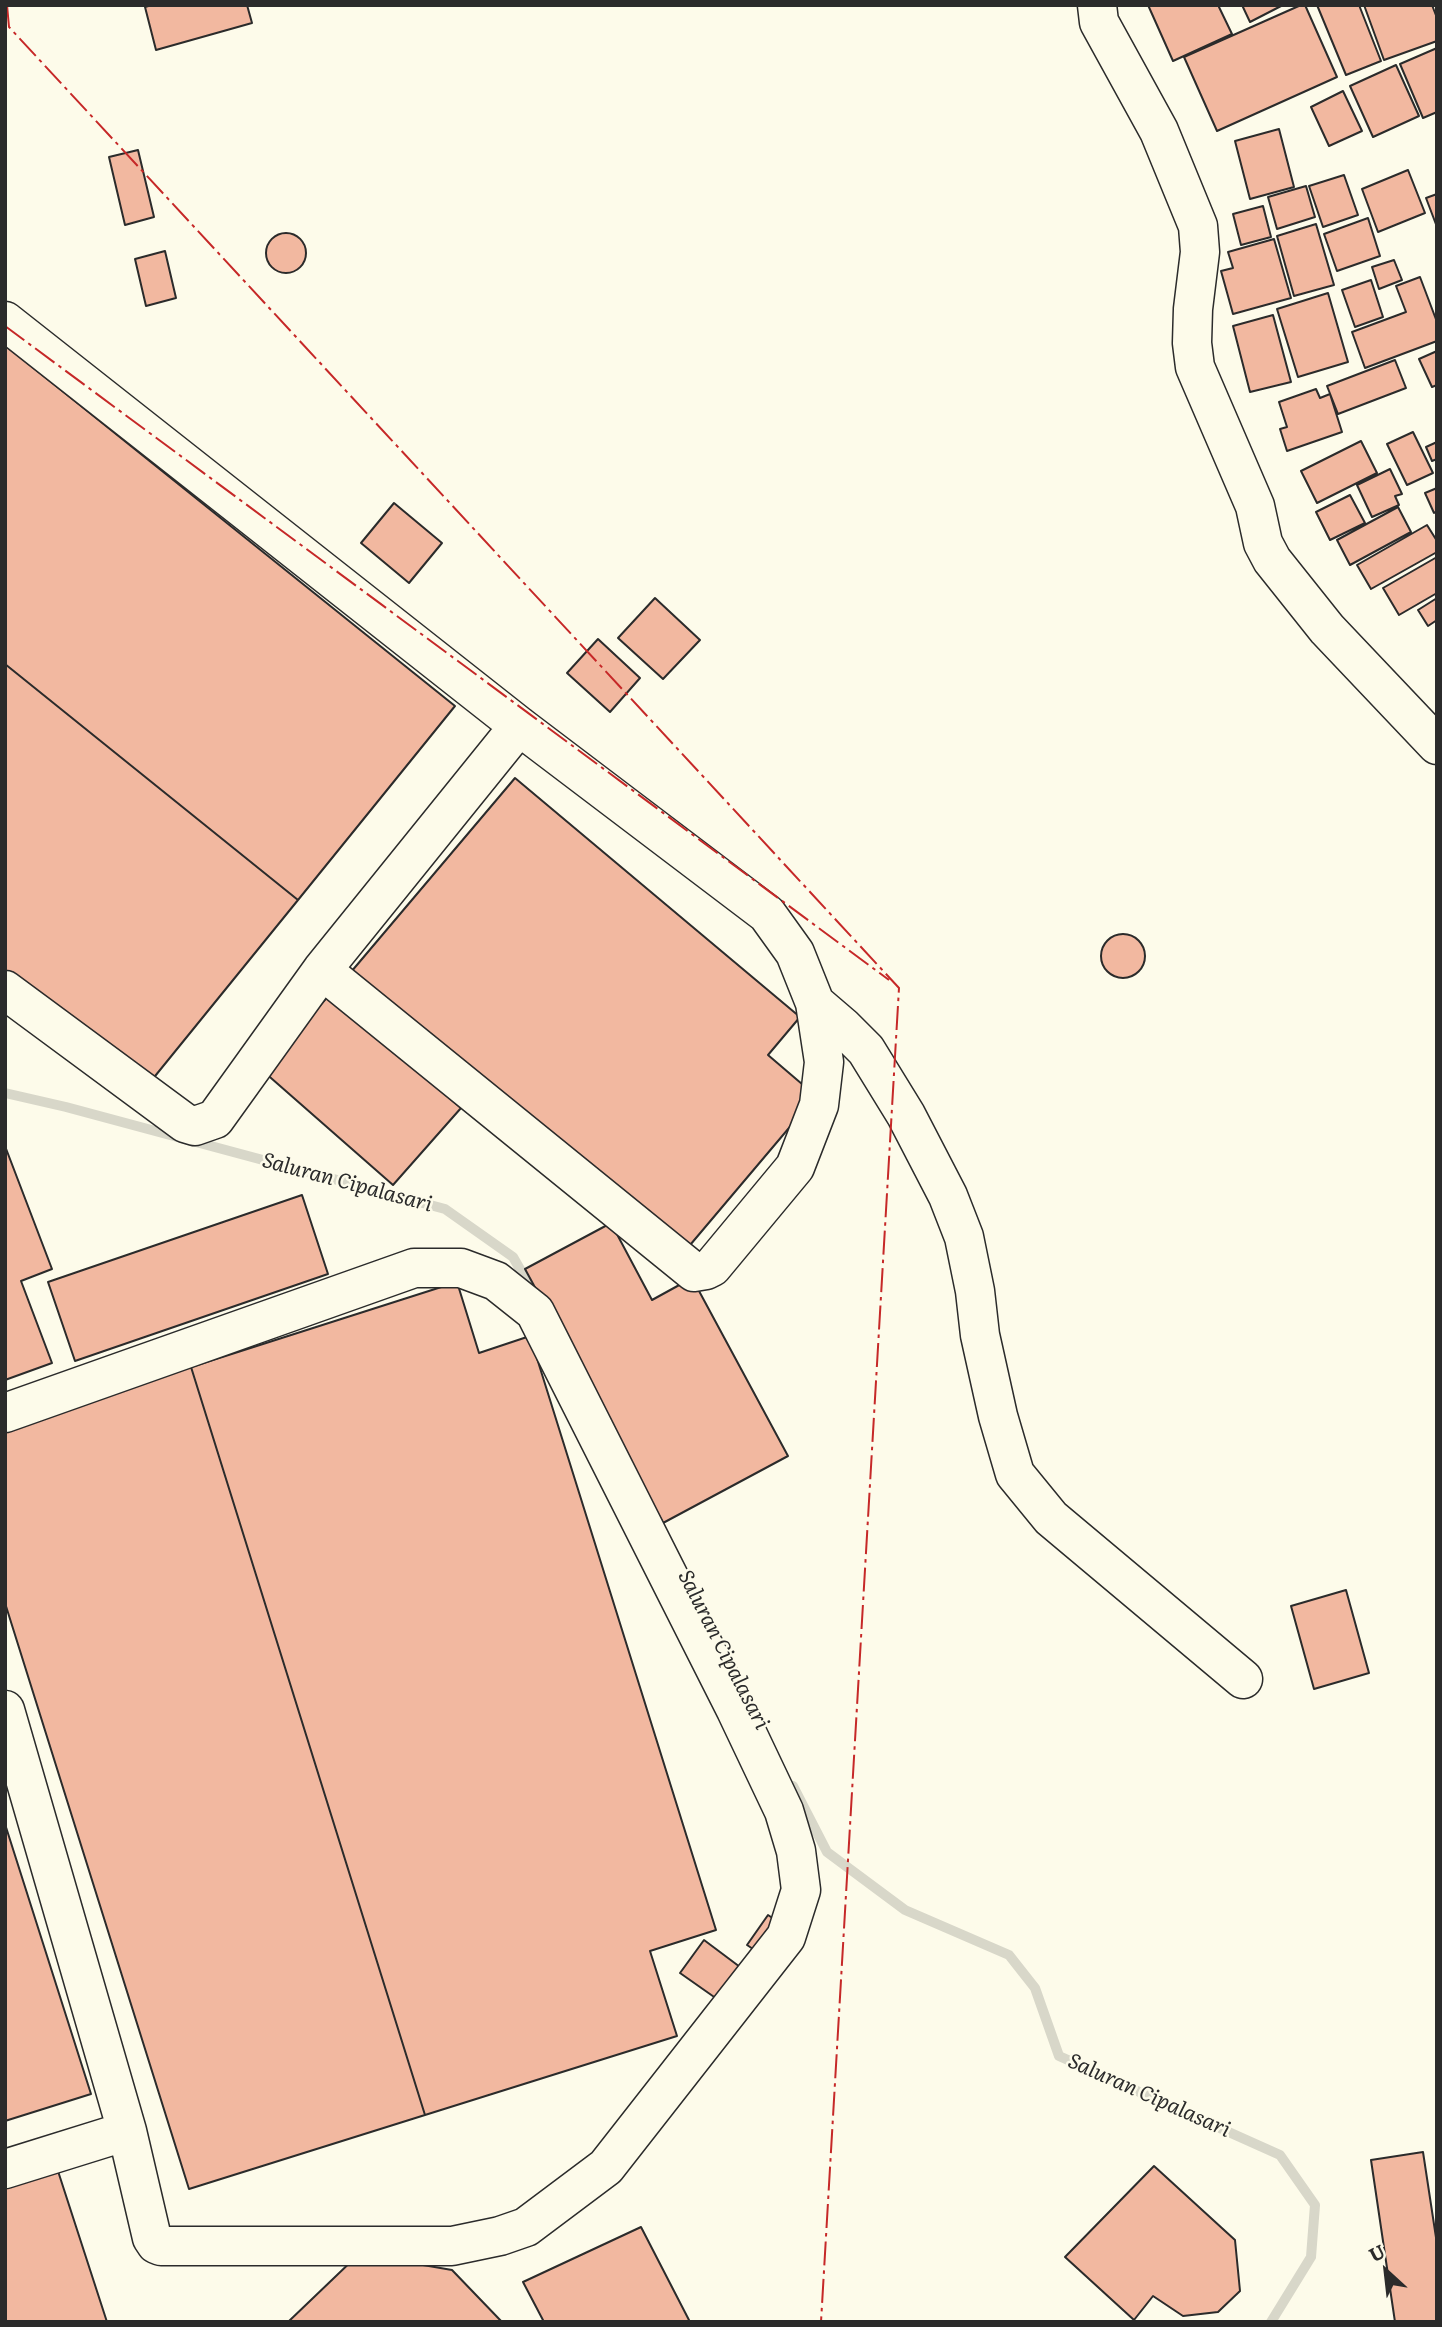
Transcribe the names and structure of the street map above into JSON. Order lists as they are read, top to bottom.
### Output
{
  "water": ["Saluran Cipalasari"],
  "north": "top left"
}
